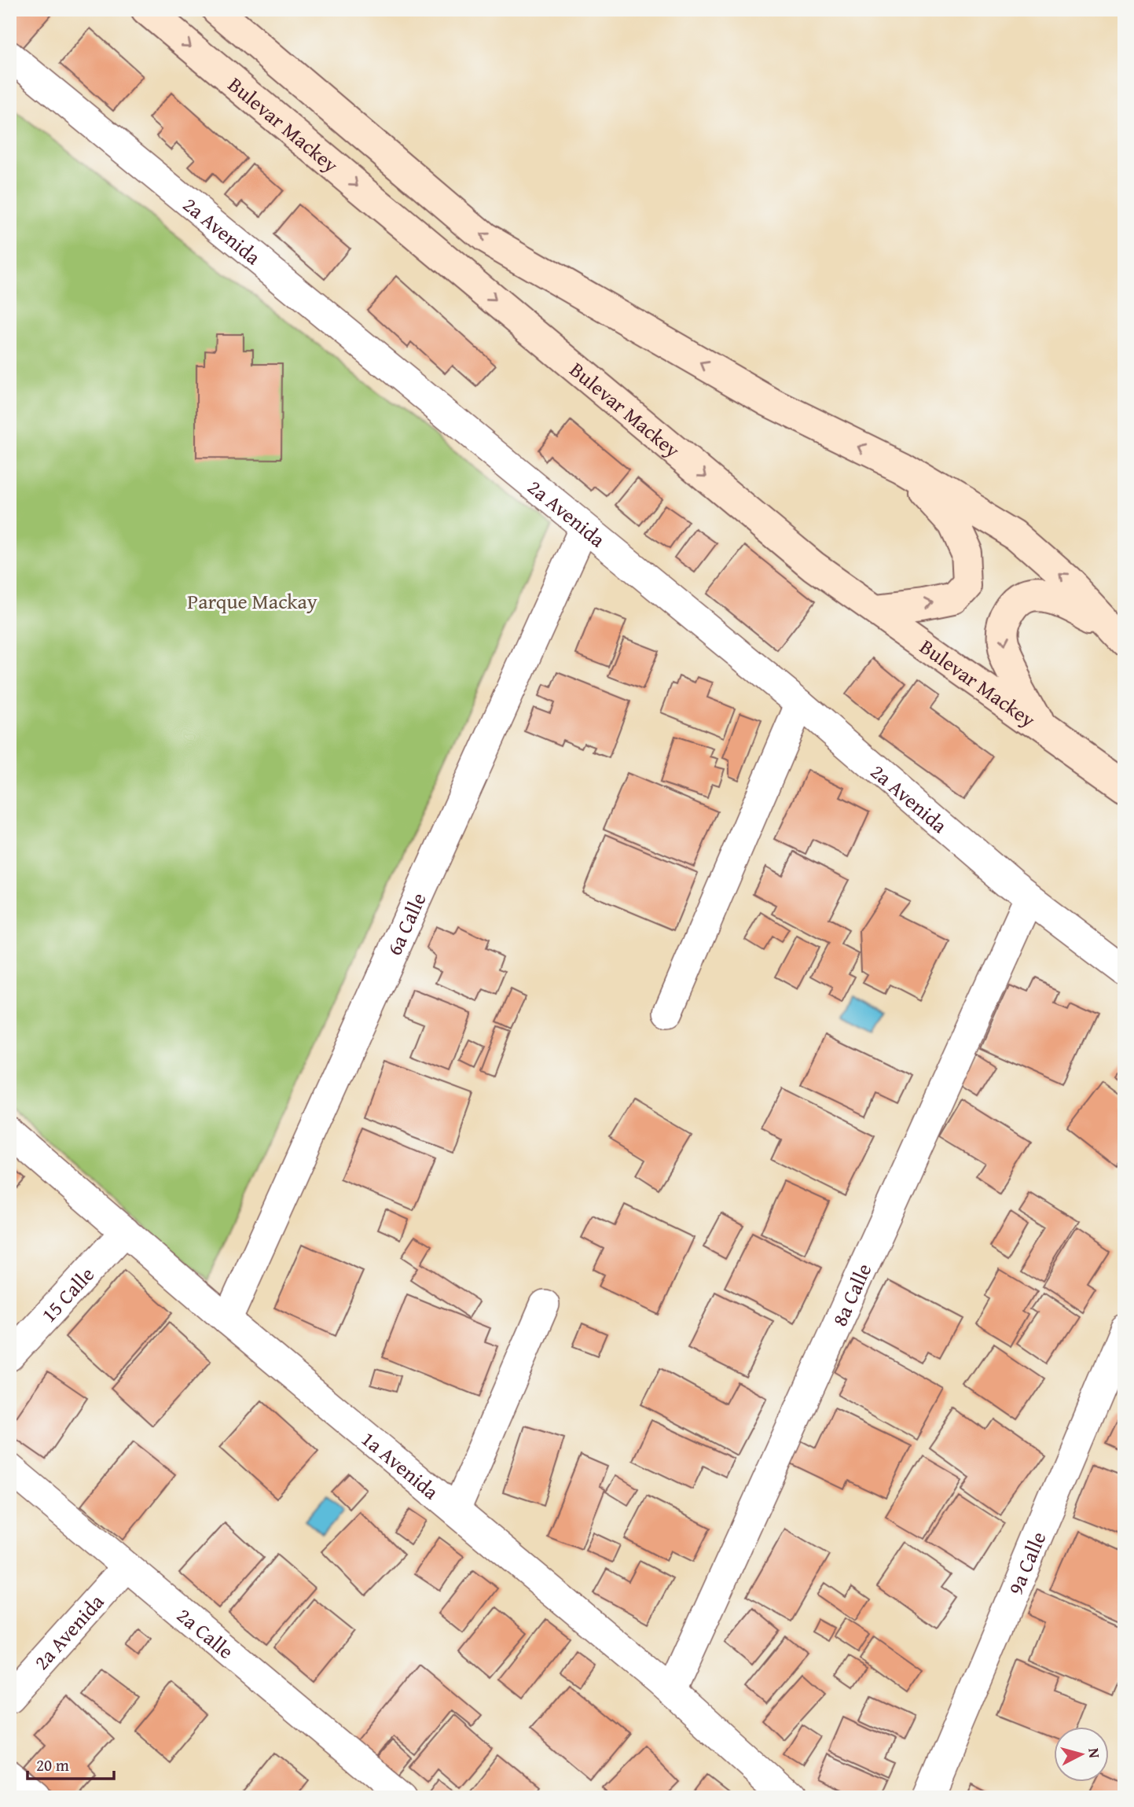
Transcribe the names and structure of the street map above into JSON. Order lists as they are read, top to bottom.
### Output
{
  "streets": {
    "main road": ["Bulevar Mackey"],
    "street": [
      "2a Avenida",
      "6a Calle",
      "15 Calle",
      "8a Calle",
      "1a Avenida",
      "9a Calle",
      "2a Calle"
    ]
  },
  "crossings": [
    ["2a Avenida", "6a Calle"],
    ["2a Avenida", "8a Calle"],
    ["2a Avenida", "2a Calle"],
    ["6a Calle", "1a Avenida"],
    ["15 Calle", "1a Avenida"],
    ["8a Calle", "1a Avenida"]
  ],
  "parks": ["Parque Mackay"],
  "scale_bar": "20 m",
  "north": "right"
}
